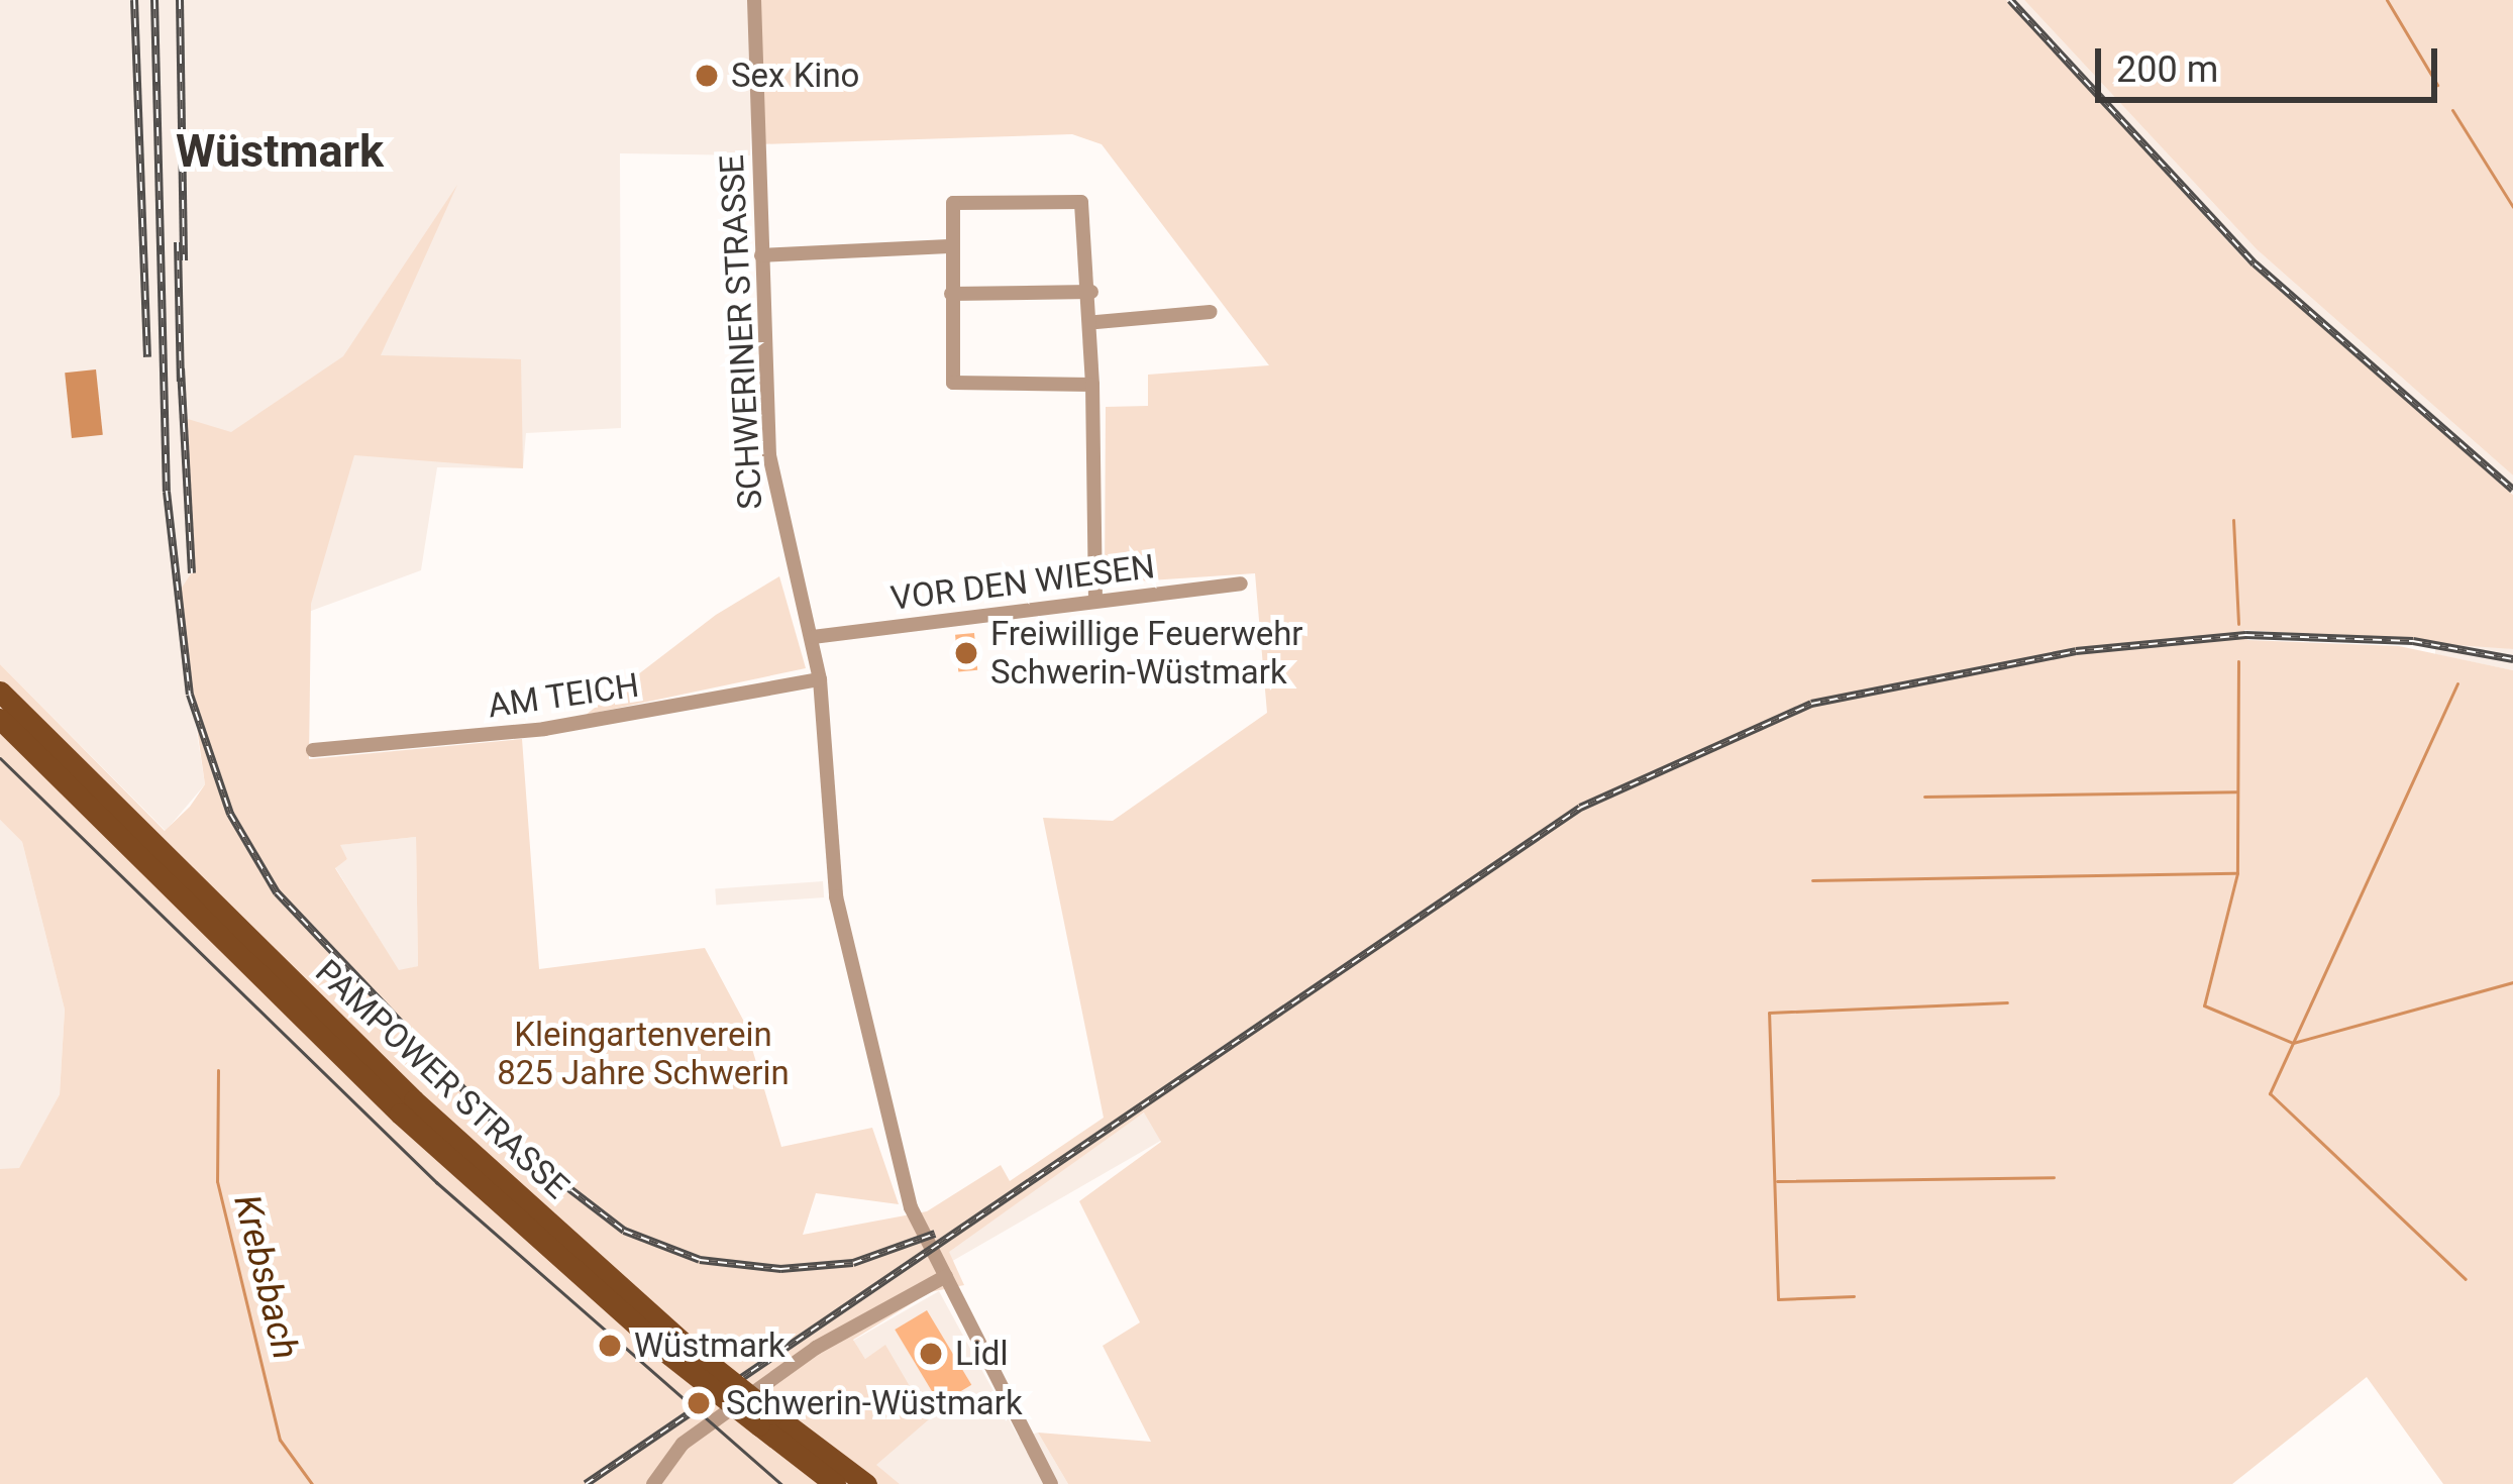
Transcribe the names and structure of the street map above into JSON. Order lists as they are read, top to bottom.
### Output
{
  "streets": {
    "main road": ["PAMPOWER STRASSE"],
    "street": ["SCHWERINER STRASSE", "VOR DEN WIESEN", "AM TEICH"]
  },
  "crossings": [
    ["SCHWERINER STRASSE", "VOR DEN WIESEN"],
    ["SCHWERINER STRASSE", "AM TEICH"]
  ],
  "districts": ["Wüstmark"],
  "water": ["Krebsbach"],
  "parks": ["Kleingartenverein 825 Jahre Schwerin"],
  "places": [
    "Sex Kino",
    "Freiwillige Feuerwehr Schwerin-Wüstmark",
    "Wüstmark",
    "Lidl",
    "Schwerin-Wüstmark"
  ],
  "scale_bar": "200 m"
}
